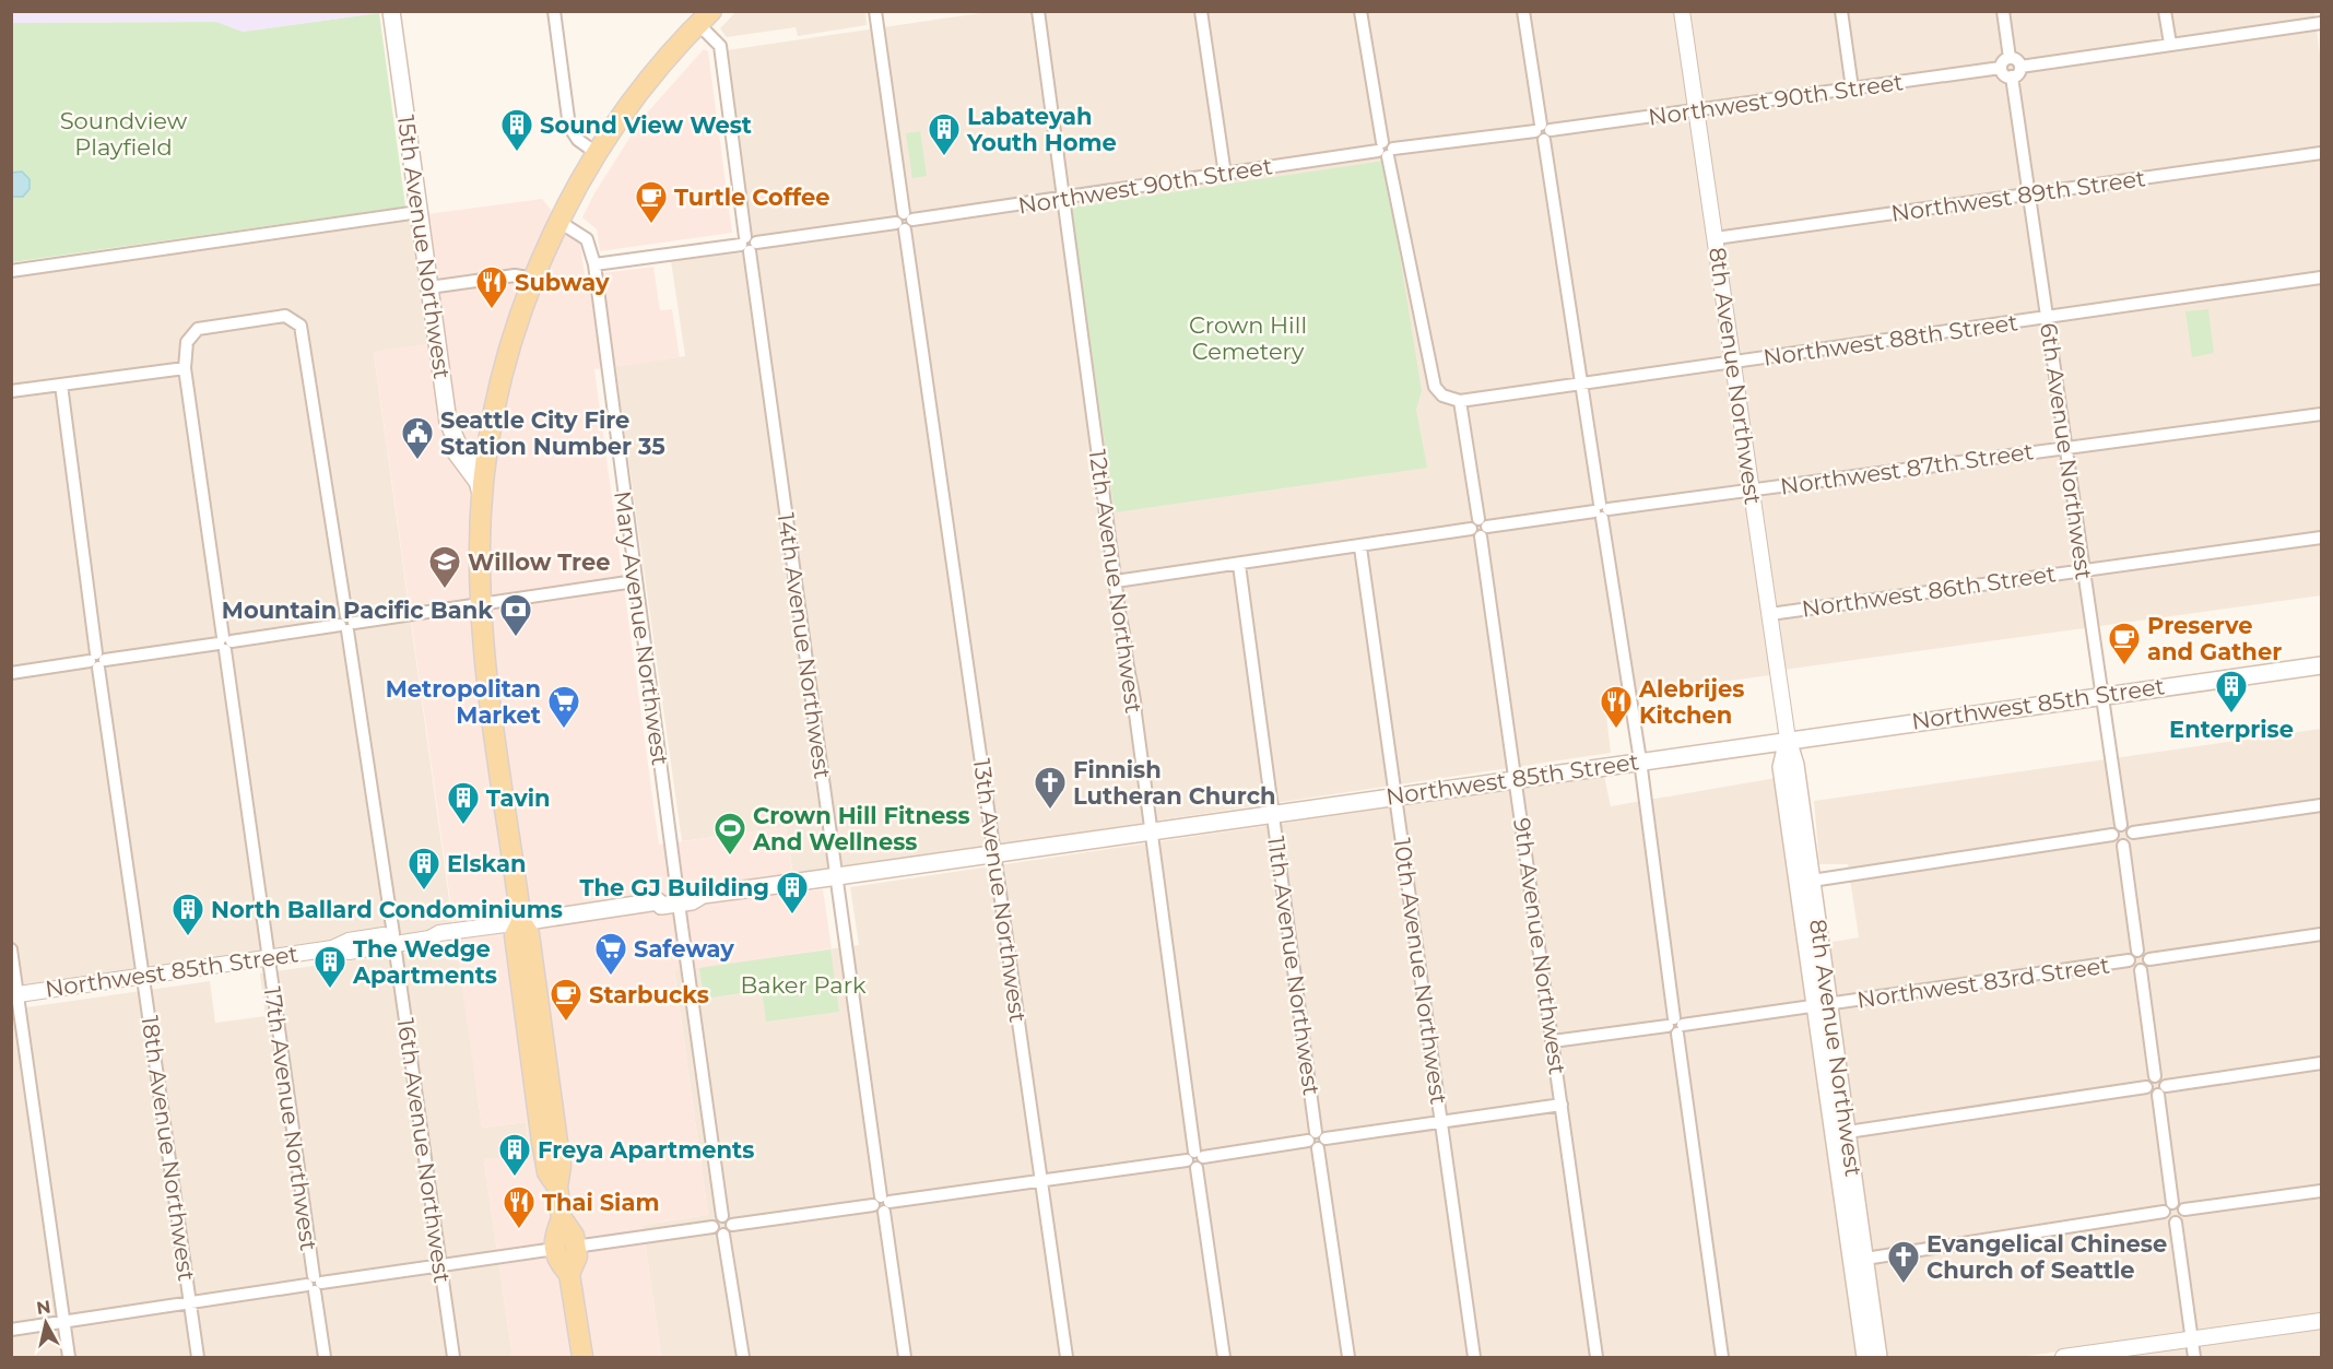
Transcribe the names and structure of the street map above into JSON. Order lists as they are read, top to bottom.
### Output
{
  "streets": {
    "main road": ["15th Avenue Northwest", "8th Avenue Northwest", "Northwest 85th Street"],
    "street": [
      "Northwest 90th Street",
      "Northwest 89th Street",
      "Northwest 88th Street",
      "6th Avenue Northwest",
      "Northwest 87th Street",
      "12th Avenue Northwest",
      "Northwest 86th Street",
      "Mary Avenue Northwest",
      "14th Avenue Northwest",
      "13th Avenue Northwest",
      "9th Avenue Northwest",
      "11th Avenue Northwest",
      "10th Avenue Northwest",
      "Northwest 83rd Street",
      "17th Avenue Northwest",
      "18th Avenue Northwest",
      "16th Avenue Northwest"
    ]
  },
  "crossings": [
    ["Northwest 90th Street", "8th Avenue Northwest"],
    ["Northwest 90th Street", "6th Avenue Northwest"],
    ["Northwest 90th Street", "12th Avenue Northwest"],
    ["Northwest 90th Street", "Mary Avenue Northwest"],
    ["Northwest 90th Street", "14th Avenue Northwest"],
    ["Northwest 90th Street", "13th Avenue Northwest"],
    ["Northwest 89th Street", "8th Avenue Northwest"],
    ["Northwest 89th Street", "6th Avenue Northwest"],
    ["Northwest 88th Street", "8th Avenue Northwest"],
    ["Northwest 88th Street", "6th Avenue Northwest"],
    ["Northwest 88th Street", "9th Avenue Northwest"],
    ["8th Avenue Northwest", "Northwest 87th Street"],
    ["8th Avenue Northwest", "Northwest 86th Street"],
    ["8th Avenue Northwest", "Northwest 85th Street"],
    ["8th Avenue Northwest", "Northwest 83rd Street"],
    ["6th Avenue Northwest", "Northwest 87th Street"],
    ["6th Avenue Northwest", "Northwest 86th Street"],
    ["6th Avenue Northwest", "Northwest 85th Street"],
    ["Northwest 87th Street", "12th Avenue Northwest"],
    ["Northwest 87th Street", "9th Avenue Northwest"],
    ["Northwest 87th Street", "11th Avenue Northwest"],
    ["Northwest 87th Street", "10th Avenue Northwest"],
    ["12th Avenue Northwest", "Northwest 85th Street"],
    ["Mary Avenue Northwest", "Northwest 85th Street"],
    ["14th Avenue Northwest", "Northwest 85th Street"],
    ["Northwest 85th Street", "13th Avenue Northwest"],
    ["Northwest 85th Street", "9th Avenue Northwest"],
    ["Northwest 85th Street", "11th Avenue Northwest"],
    ["Northwest 85th Street", "10th Avenue Northwest"],
    ["Northwest 85th Street", "17th Avenue Northwest"],
    ["Northwest 85th Street", "18th Avenue Northwest"],
    ["Northwest 85th Street", "16th Avenue Northwest"],
    ["9th Avenue Northwest", "Northwest 83rd Street"],
    ["17th Avenue Northwest", "16th Avenue Northwest"]
  ],
  "parks": ["Soundview Playfield", "Crown Hill Cemetery", "Baker Park"],
  "places": {
    "building": [
      "Sound View West",
      "Labateyah Youth Home",
      "Enterprise",
      "Tavin",
      "Elskan",
      "The GJ Building",
      "North Ballard Condominiums",
      "The Wedge Apartments",
      "Freya Apartments"
    ],
    "cafe": ["Turtle Coffee", "Preserve and Gather", "Starbucks"],
    "restaurant": ["Subway", "Alebrijes Kitchen", "Thai Siam"],
    "public building": ["Seattle City Fire Station Number 35"],
    "school or university": ["Willow Tree"],
    "bank": ["Mountain Pacific Bank"],
    "supermarket": ["Metropolitan Market", "Safeway"],
    "church": ["Finnish Lutheran Church", "Evangelical Chinese Church of Seattle"],
    "sports": ["Crown Hill Fitness And Wellness"]
  },
  "north": "top"
}
